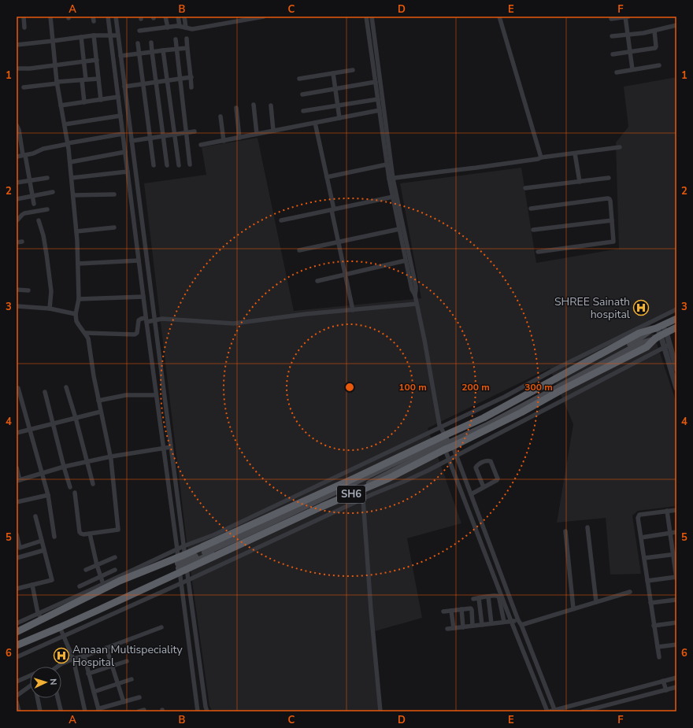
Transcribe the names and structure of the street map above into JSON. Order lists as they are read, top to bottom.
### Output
{
  "streets": {
    "highway": ["SH6"]
  },
  "places": {
    "hospital": ["SHREE Sainath hospital", "Amaan Multispeciality Hospital"]
  },
  "north": "right",
  "grid": {
    "columns": [
      "A",
      "B",
      "C",
      "D",
      "E",
      "F"
    ],
    "rows": [
      "1",
      "2",
      "3",
      "4",
      "5",
      "6"
    ]
  },
  "rings": ["100 m", "200 m", "300 m"]
}
